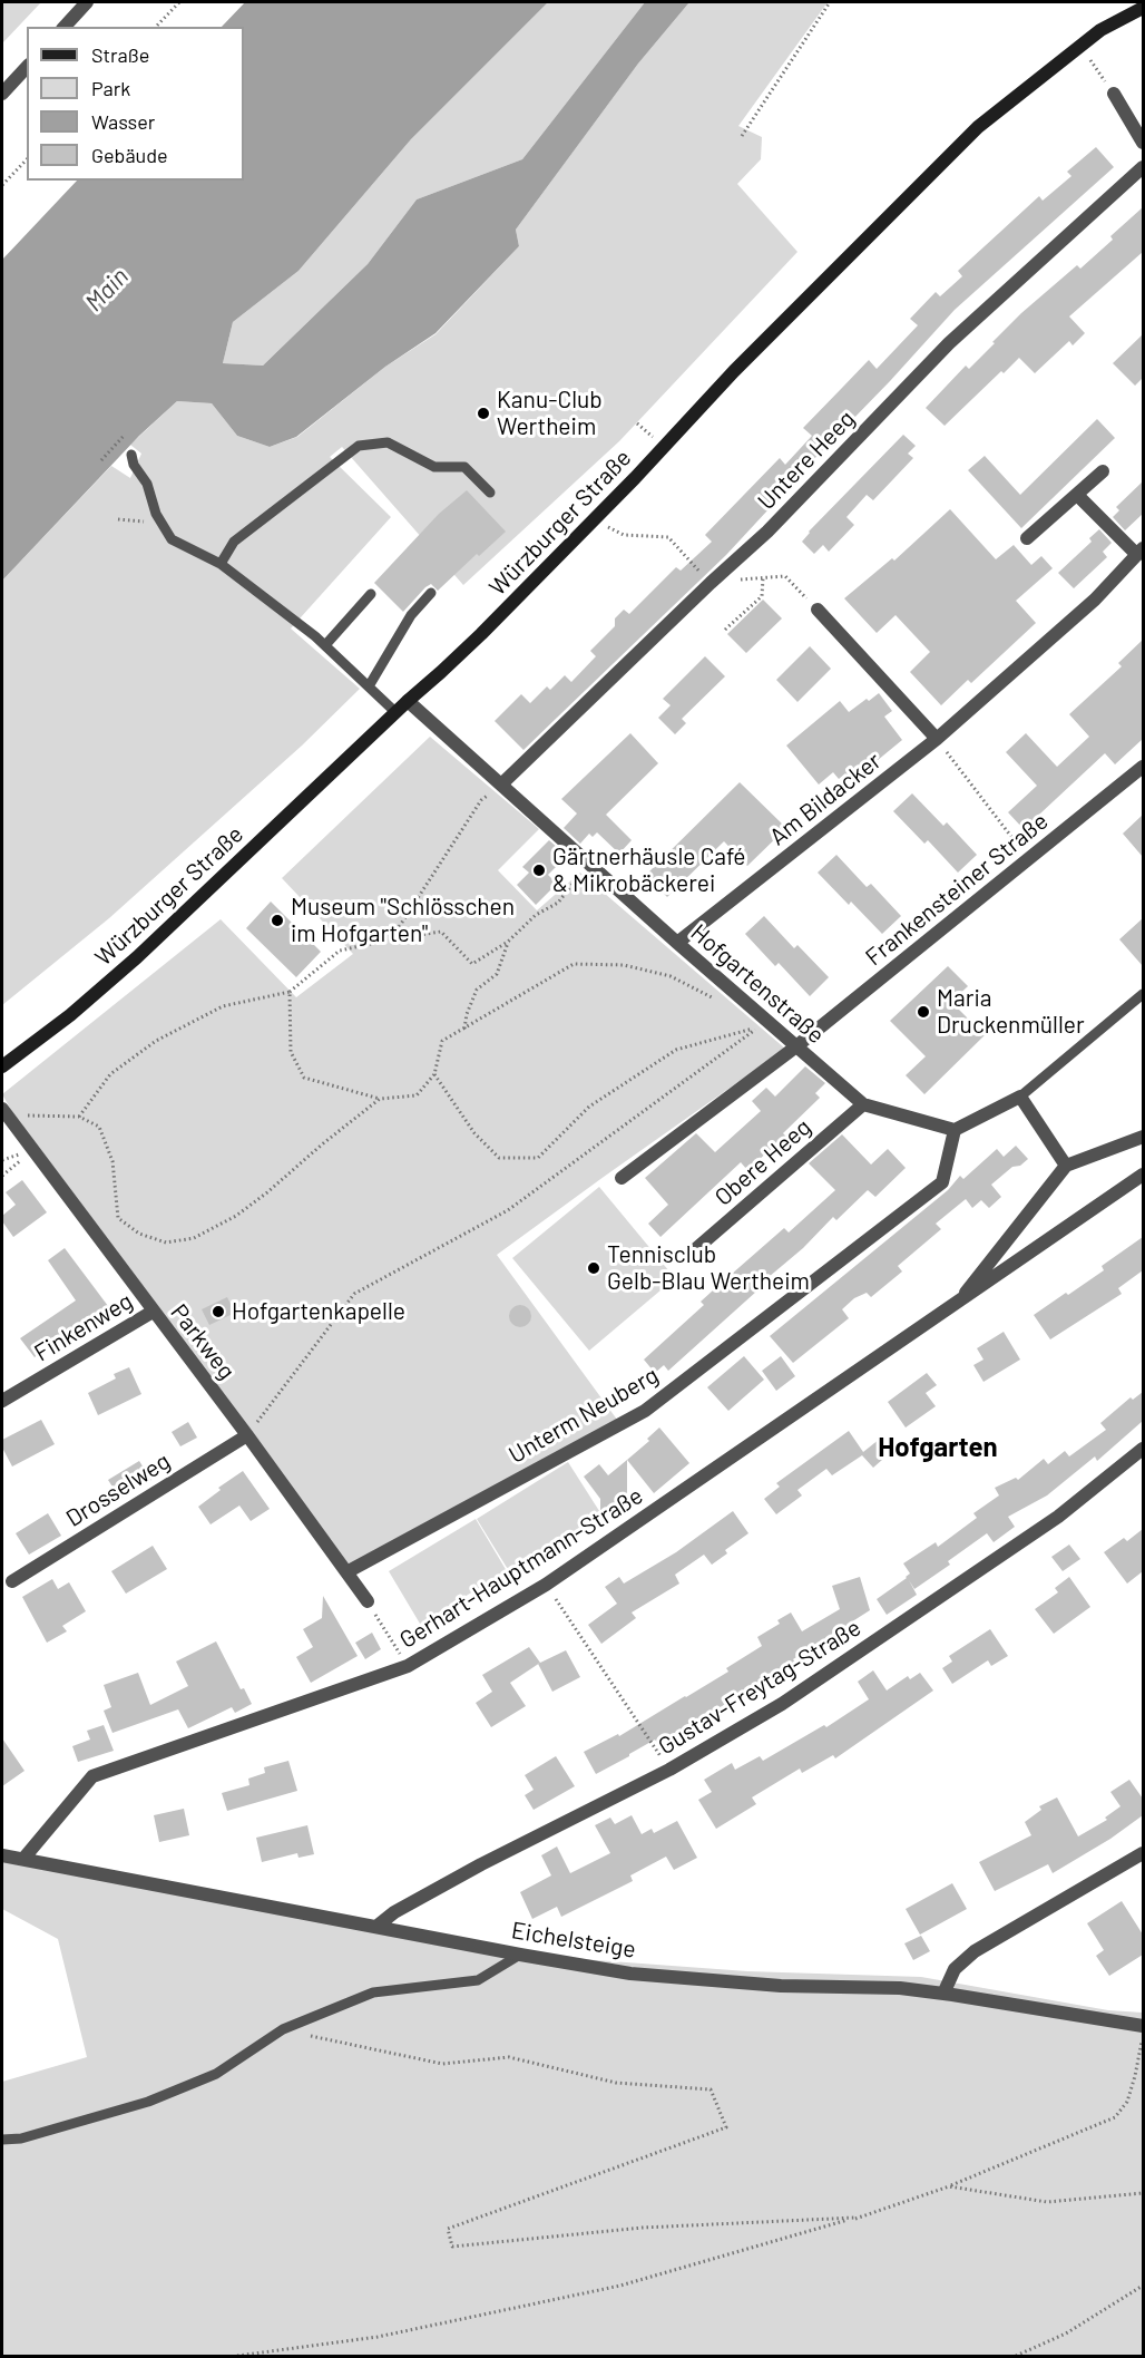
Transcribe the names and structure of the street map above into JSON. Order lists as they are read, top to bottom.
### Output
{
  "streets": {
    "main road": ["Würzburger Straße"],
    "street": [
      "Untere Heeg",
      "Am Bildacker",
      "Frankensteiner Straße",
      "Hofgartenstraße",
      "Obere Heeg",
      "Finkenweg",
      "Parkweg",
      "Unterm Neuberg",
      "Drosselweg",
      "Gerhart-Hauptmann-Straße",
      "Gustav-Freytag-Straße",
      "Eichelsteige"
    ]
  },
  "crossings": [
    ["Untere Heeg", "Hofgartenstraße"],
    ["Würzburger Straße", "Hofgartenstraße"],
    ["Am Bildacker", "Hofgartenstraße"],
    ["Frankensteiner Straße", "Hofgartenstraße"],
    ["Hofgartenstraße", "Obere Heeg"],
    ["Hofgartenstraße", "Unterm Neuberg"],
    ["Finkenweg", "Parkweg"],
    ["Parkweg", "Unterm Neuberg"],
    ["Parkweg", "Drosselweg"],
    ["Gerhart-Hauptmann-Straße", "Eichelsteige"],
    ["Gustav-Freytag-Straße", "Eichelsteige"]
  ],
  "districts": ["Hofgarten"],
  "water": ["Main"],
  "places": [
    "Kanu-Club Wertheim",
    "Gärtnerhäusle Café & Mikrobäckerei",
    "Museum \"Schlösschen im Hofgarten\"",
    "Maria Druckenmüller",
    "Tennisclub Gelb-Blau Wertheim",
    "Hofgartenkapelle"
  ],
  "legend": [
    "Straße",
    "Park",
    "Wasser",
    "Gebäude"
  ]
}
